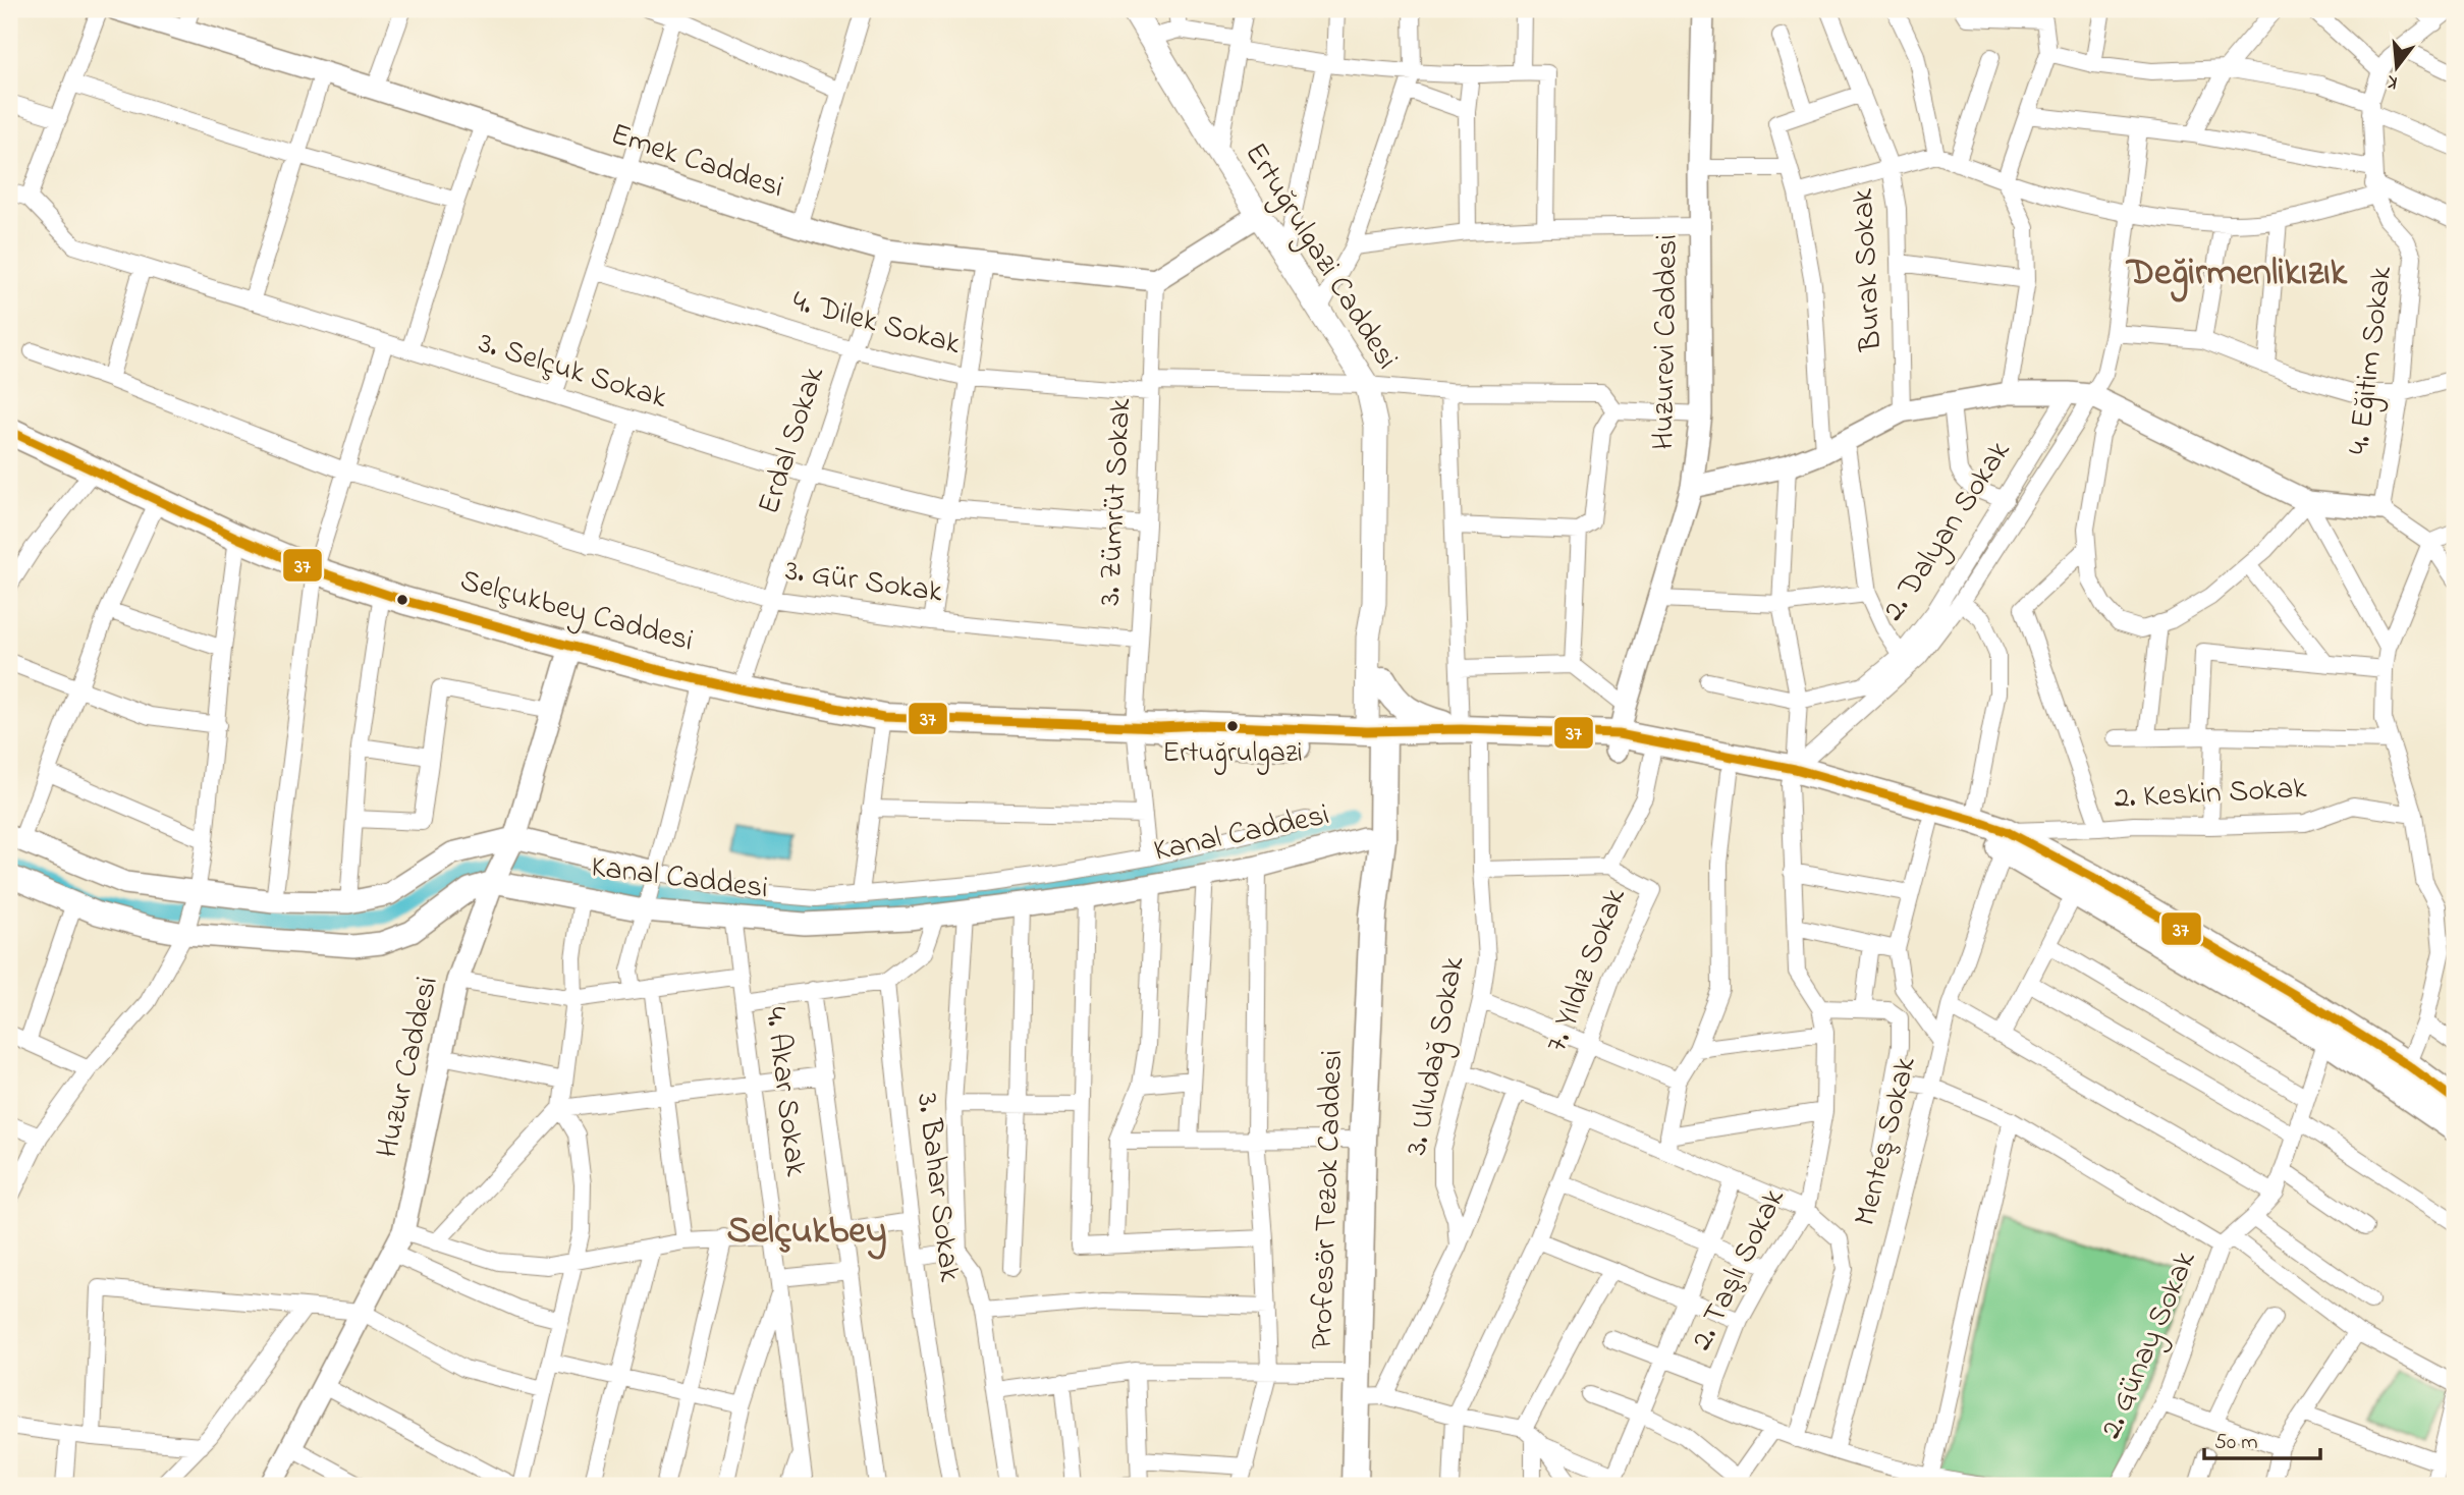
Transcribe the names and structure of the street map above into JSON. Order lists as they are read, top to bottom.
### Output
{
  "streets": {
    "main road": ["Ertuğrulgazi Caddesi", "Selçukbey Caddesi", "Profesör Tezok Caddesi"],
    "street": [
      "Emek Caddesi",
      "Burak Sokak",
      "4. Dilek Sokak",
      "Huzurevi Caddesi",
      "4. Eğitim Sokak",
      "3. Selçuk Sokak",
      "Erdal Sokak",
      "3. Zümrüt Sokak",
      "2. Dalyan Sokak",
      "3. Gür Sokak",
      "2. Keskin Sokak",
      "Kanal Caddesi",
      "7. Yıldız Sokak",
      "3. Uludağ Sokak",
      "Huzur Caddesi",
      "4. Akar Sokak",
      "Menteş Sokak",
      "3. Bahar Sokak",
      "2. Taşlı Sokak",
      "2. Günay Sokak"
    ]
  },
  "crossings": [
    ["Emek Caddesi", "Erdal Sokak"],
    ["Emek Caddesi", "3. Zümrüt Sokak"],
    ["Ertuğrulgazi Caddesi", "4. Dilek Sokak"],
    ["Ertuğrulgazi Caddesi", "Selçukbey Caddesi"],
    ["4. Dilek Sokak", "Erdal Sokak"],
    ["4. Dilek Sokak", "3. Zümrüt Sokak"],
    ["4. Dilek Sokak", "3. Uludağ Sokak"],
    ["3. Selçuk Sokak", "Erdal Sokak"],
    ["3. Selçuk Sokak", "3. Zümrüt Sokak"],
    ["Erdal Sokak", "3. Gür Sokak"],
    ["Erdal Sokak", "Selçukbey Caddesi"],
    ["3. Zümrüt Sokak", "3. Gür Sokak"],
    ["3. Zümrüt Sokak", "Selçukbey Caddesi"],
    ["3. Zümrüt Sokak", "Kanal Caddesi"],
    ["2. Dalyan Sokak", "2. Taşlı Sokak"],
    ["Selçukbey Caddesi", "3. Uludağ Sokak"],
    ["Selçukbey Caddesi", "Huzur Caddesi"],
    ["2. Keskin Sokak", "Menteş Sokak"],
    ["Kanal Caddesi", "Huzur Caddesi"],
    ["Kanal Caddesi", "4. Akar Sokak"]
  ],
  "districts": ["Değirmenlikızık", "Selçukbey"],
  "places": ["Ertuğrulgazi"],
  "lines": ["transit line 37"],
  "scale_bar": "50 m",
  "north": "bottom"
}
